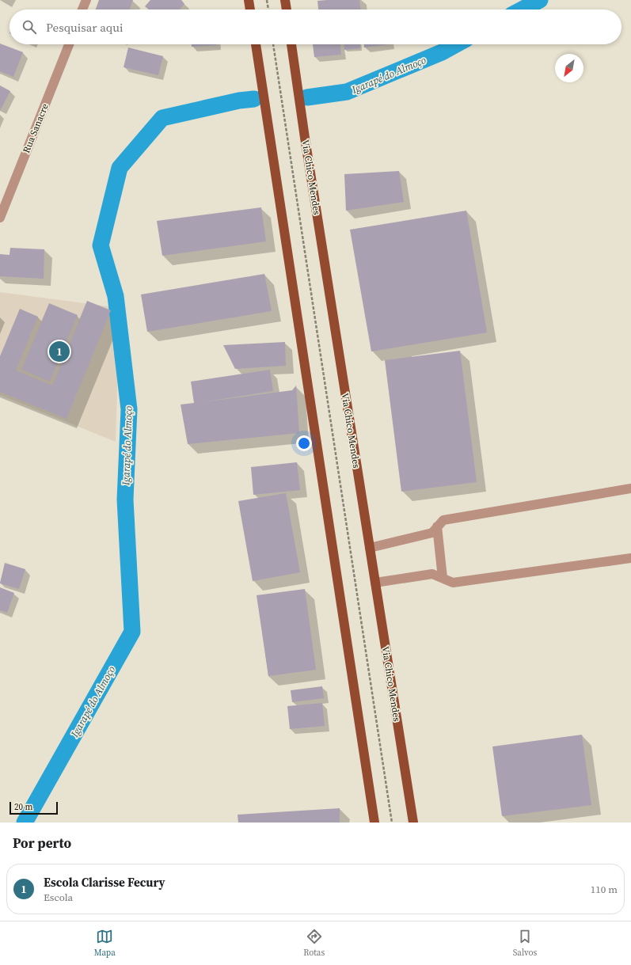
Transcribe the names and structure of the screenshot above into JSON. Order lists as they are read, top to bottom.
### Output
{
  "streets": {
    "main road": ["Via Chico Mendes"],
    "street": ["Rua Sanacre"]
  },
  "water": ["Igarapé do Almoço"],
  "scale_bar": "20 m",
  "north": "bottom left",
  "page": {
    "search": "Pesquisar aqui",
    "pins": "1",
    "scale": "20 m",
    "heading": "Por perto",
    "list": [
      {
        "mark": "1",
        "name": "Escola Clarisse Fecury",
        "note": "Escola",
        "value": "110 m"
      }
    ],
    "nav": ["Mapa", "Rotas", "Salvos"]
  }
}
